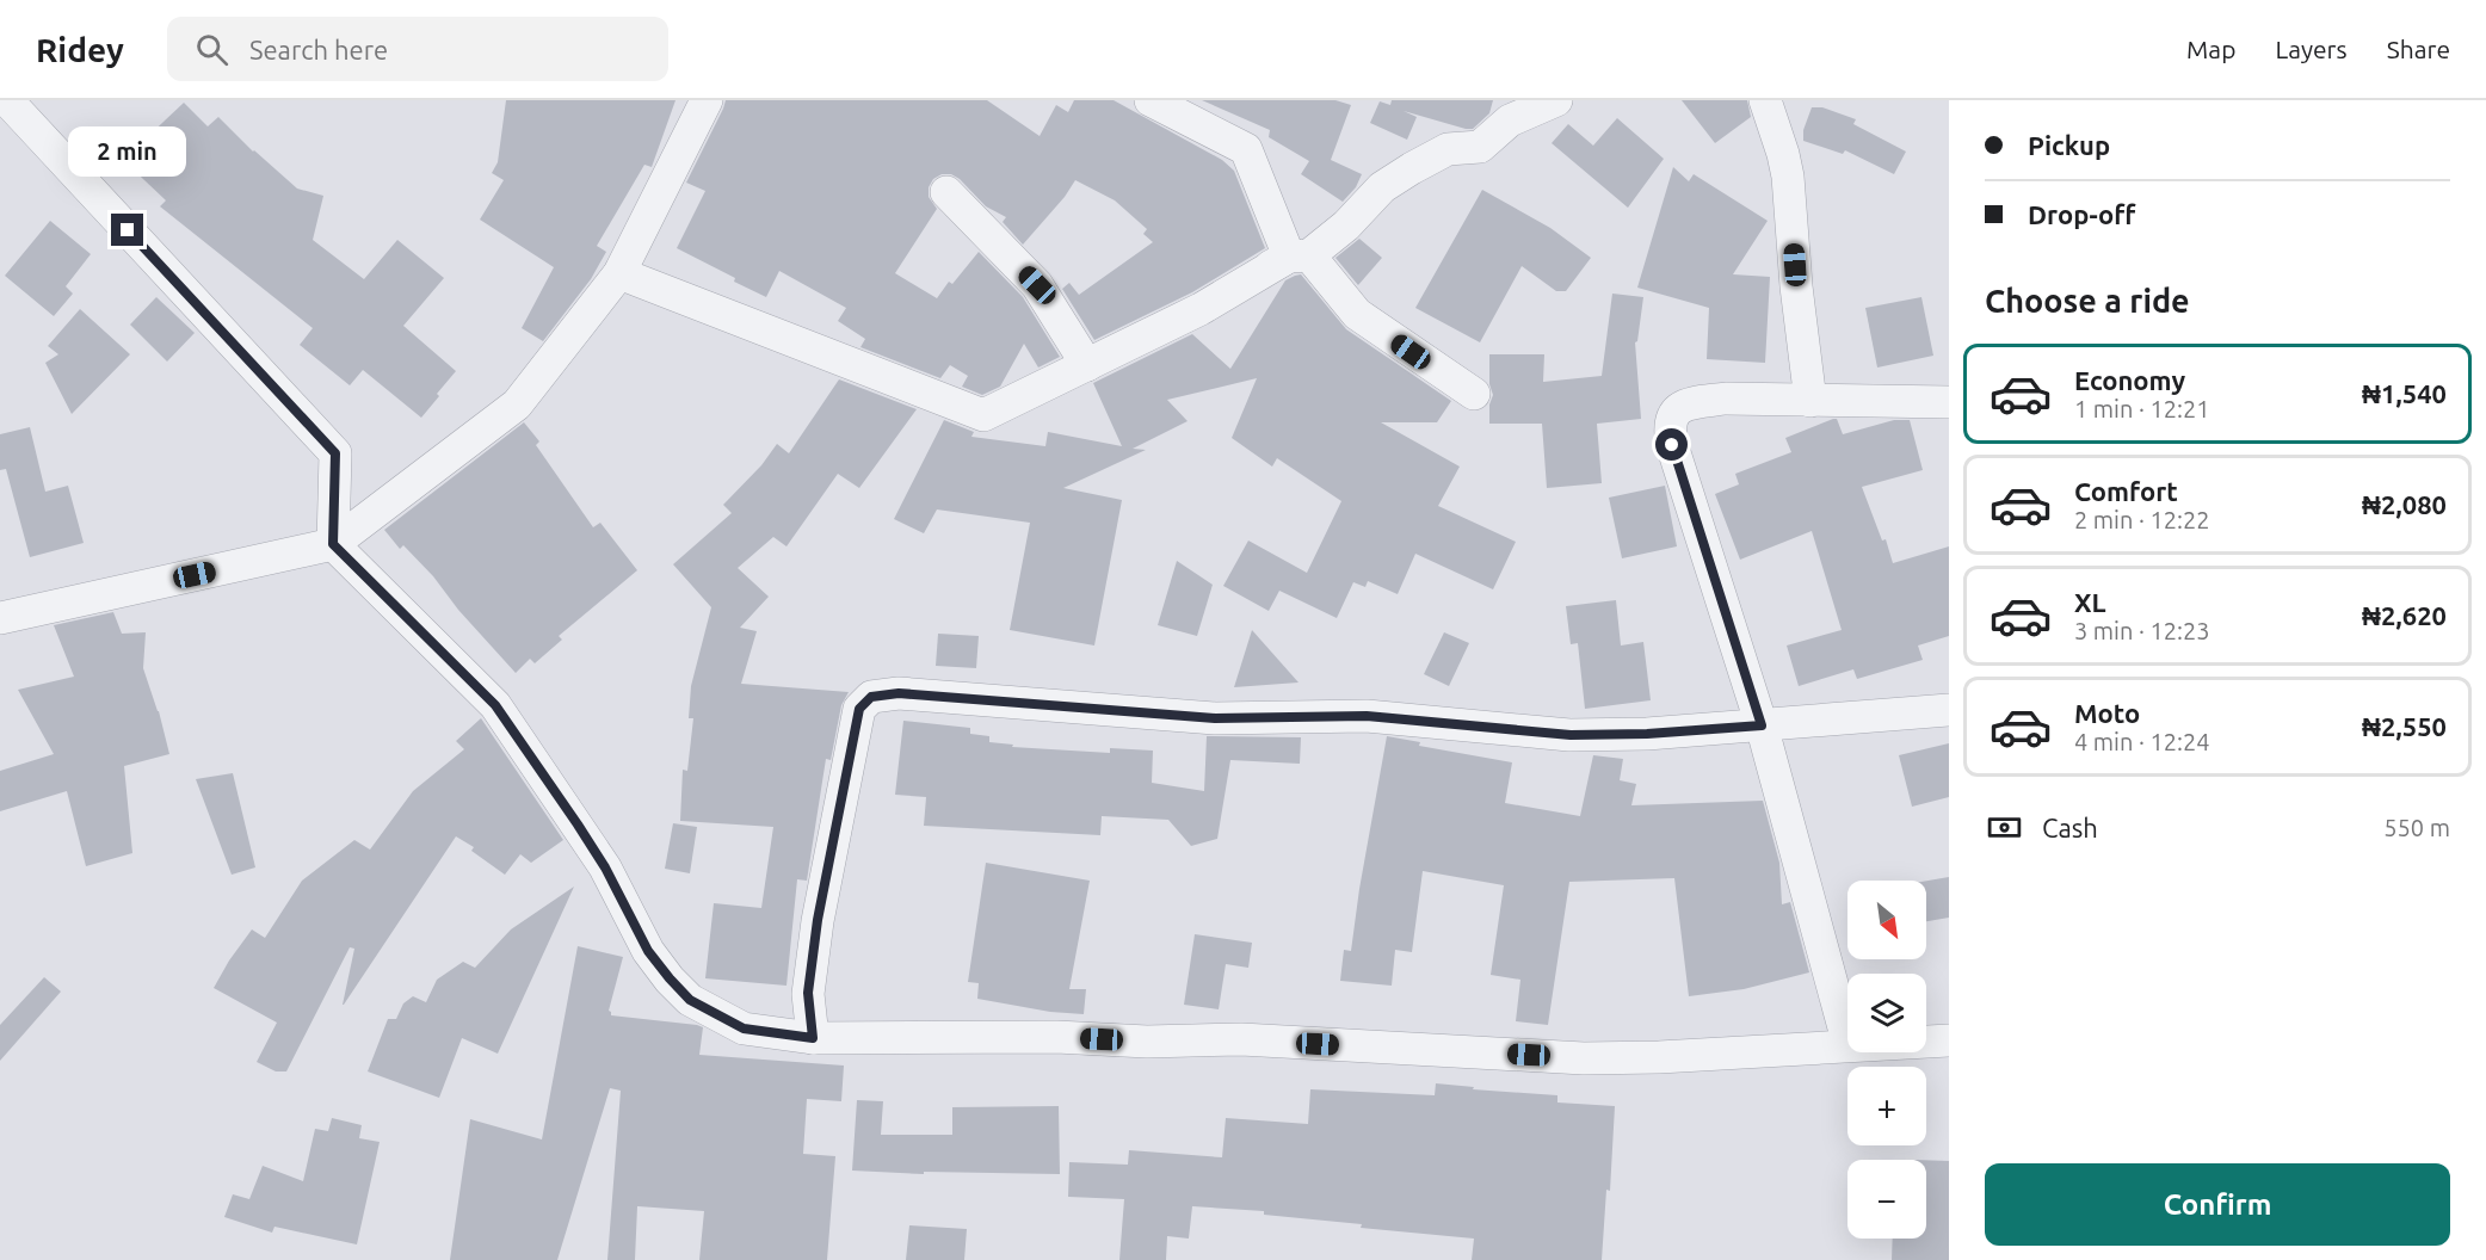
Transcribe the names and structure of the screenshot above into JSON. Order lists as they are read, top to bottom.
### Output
{
  "north": "bottom right",
  "page": {
    "header": "Ridey",
    "search": "Search here",
    "nav": ["Map", "Layers", "Share"],
    "banner": ["Pickup", "Drop-off"],
    "bubble": "2 min",
    "heading": "Choose a ride",
    "list": [
      {
        "name": "Economy",
        "note": "1 min · 12:21",
        "value": "₦1,540"
      },
      {
        "name": "Comfort",
        "note": "2 min · 12:22",
        "value": "₦2,080"
      },
      {
        "name": "XL",
        "note": "3 min · 12:23",
        "value": "₦2,620"
      },
      {
        "name": "Moto",
        "note": "4 min · 12:24",
        "value": "₦2,550"
      }
    ],
    "pay": ["Cash", "550 m"],
    "map_buttons": ["+", "−"],
    "buttons": "Confirm"
  }
}
